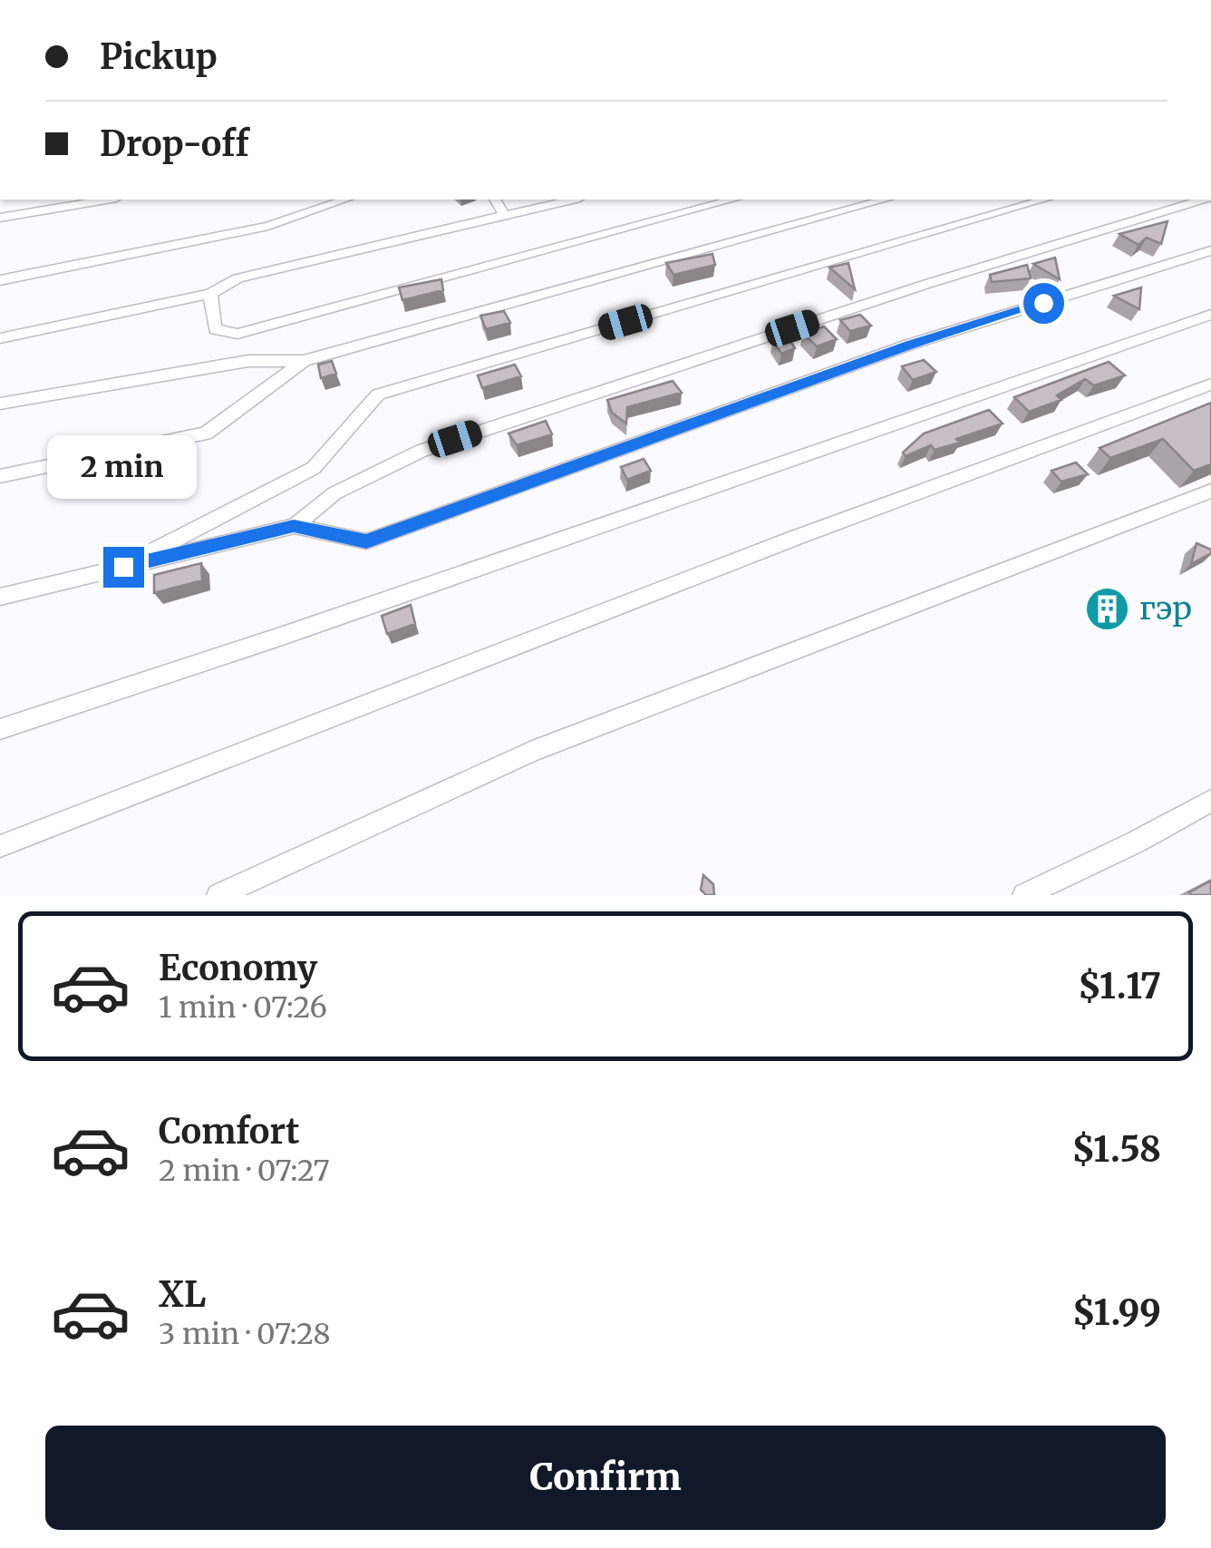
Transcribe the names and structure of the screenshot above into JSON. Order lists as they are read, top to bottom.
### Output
{
  "places": {
    "building": ["гэр"]
  },
  "page": {
    "banner": ["Pickup", "Drop-off"],
    "bubble": "2 min",
    "list": [
      {
        "name": "Economy",
        "note": "1 min · 07:26",
        "value": "$1.17"
      },
      {
        "name": "Comfort",
        "note": "2 min · 07:27",
        "value": "$1.58"
      },
      {
        "name": "XL",
        "note": "3 min · 07:28",
        "value": "$1.99"
      }
    ],
    "buttons": "Confirm"
  }
}
